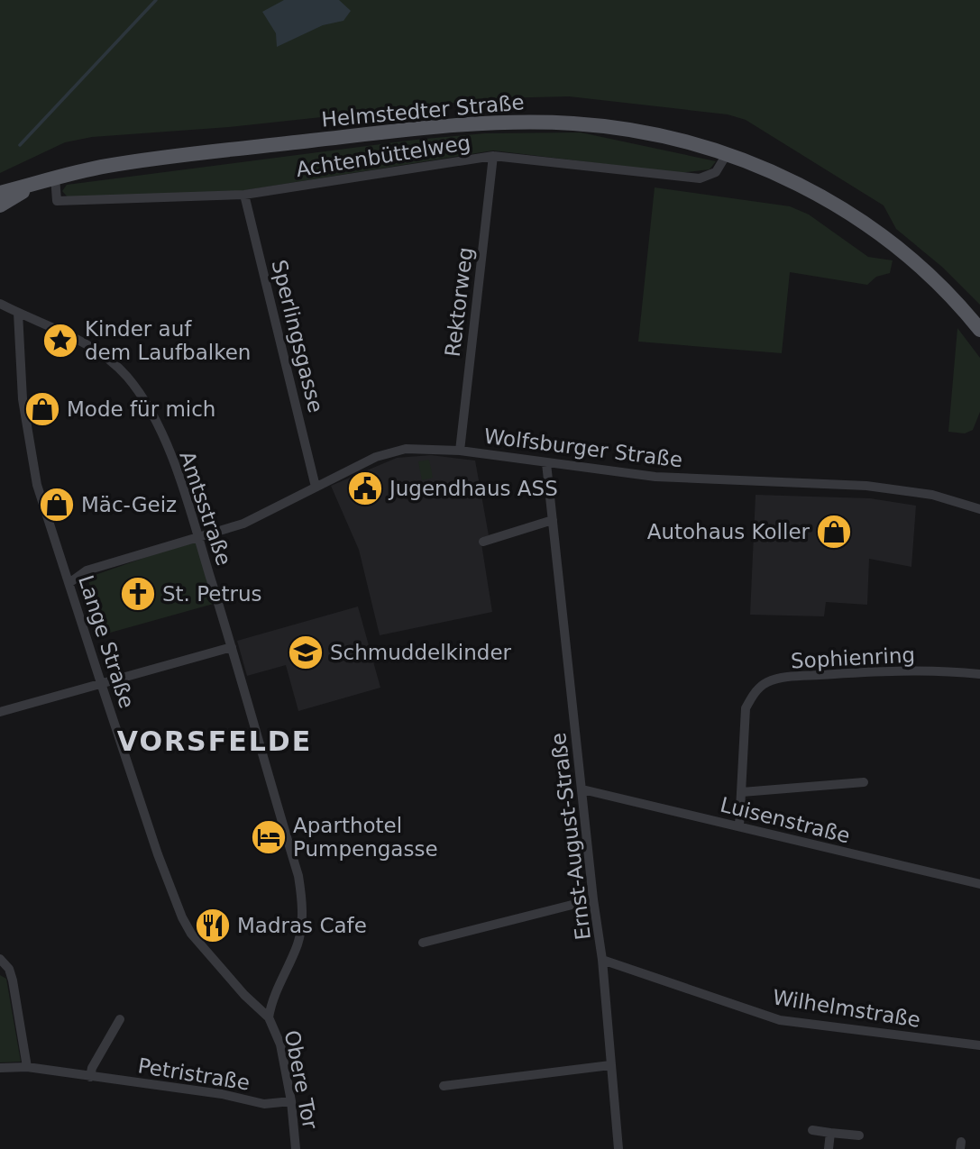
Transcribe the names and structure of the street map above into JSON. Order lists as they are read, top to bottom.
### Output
{
  "streets": {
    "main road": ["Helmstedter Straße"],
    "street": [
      "Achtenbüttelweg",
      "Rektorweg",
      "Sperlingsgasse",
      "Wolfsburger Straße",
      "Amtsstraße",
      "Lange Straße",
      "Sophienring",
      "Luisenstraße",
      "Ernst-August-Straße",
      "Wilhelmstraße",
      "Petristraße",
      "Obere Tor"
    ]
  },
  "crossings": [
    ["Helmstedter Straße", "Achtenbüttelweg"],
    ["Achtenbüttelweg", "Rektorweg"],
    ["Achtenbüttelweg", "Sperlingsgasse"],
    ["Rektorweg", "Wolfsburger Straße"],
    ["Sperlingsgasse", "Wolfsburger Straße"],
    ["Wolfsburger Straße", "Amtsstraße"],
    ["Wolfsburger Straße", "Lange Straße"],
    ["Wolfsburger Straße", "Ernst-August-Straße"],
    ["Amtsstraße", "Lange Straße"],
    ["Amtsstraße", "Obere Tor"],
    ["Lange Straße", "Obere Tor"],
    ["Sophienring", "Luisenstraße"],
    ["Luisenstraße", "Ernst-August-Straße"],
    ["Ernst-August-Straße", "Wilhelmstraße"],
    ["Petristraße", "Obere Tor"]
  ],
  "districts": ["VORSFELDE"],
  "places": {
    "place": ["Kinder auf dem Laufbalken"],
    "shop": ["Mode für mich", "Mäc-Geiz", "Autohaus Koller"],
    "public building": ["Jugendhaus ASS"],
    "church": ["St. Petrus"],
    "school or university": ["Schmuddelkinder"],
    "hotel": ["Aparthotel Pumpengasse"],
    "restaurant": ["Madras Cafe"]
  }
}
